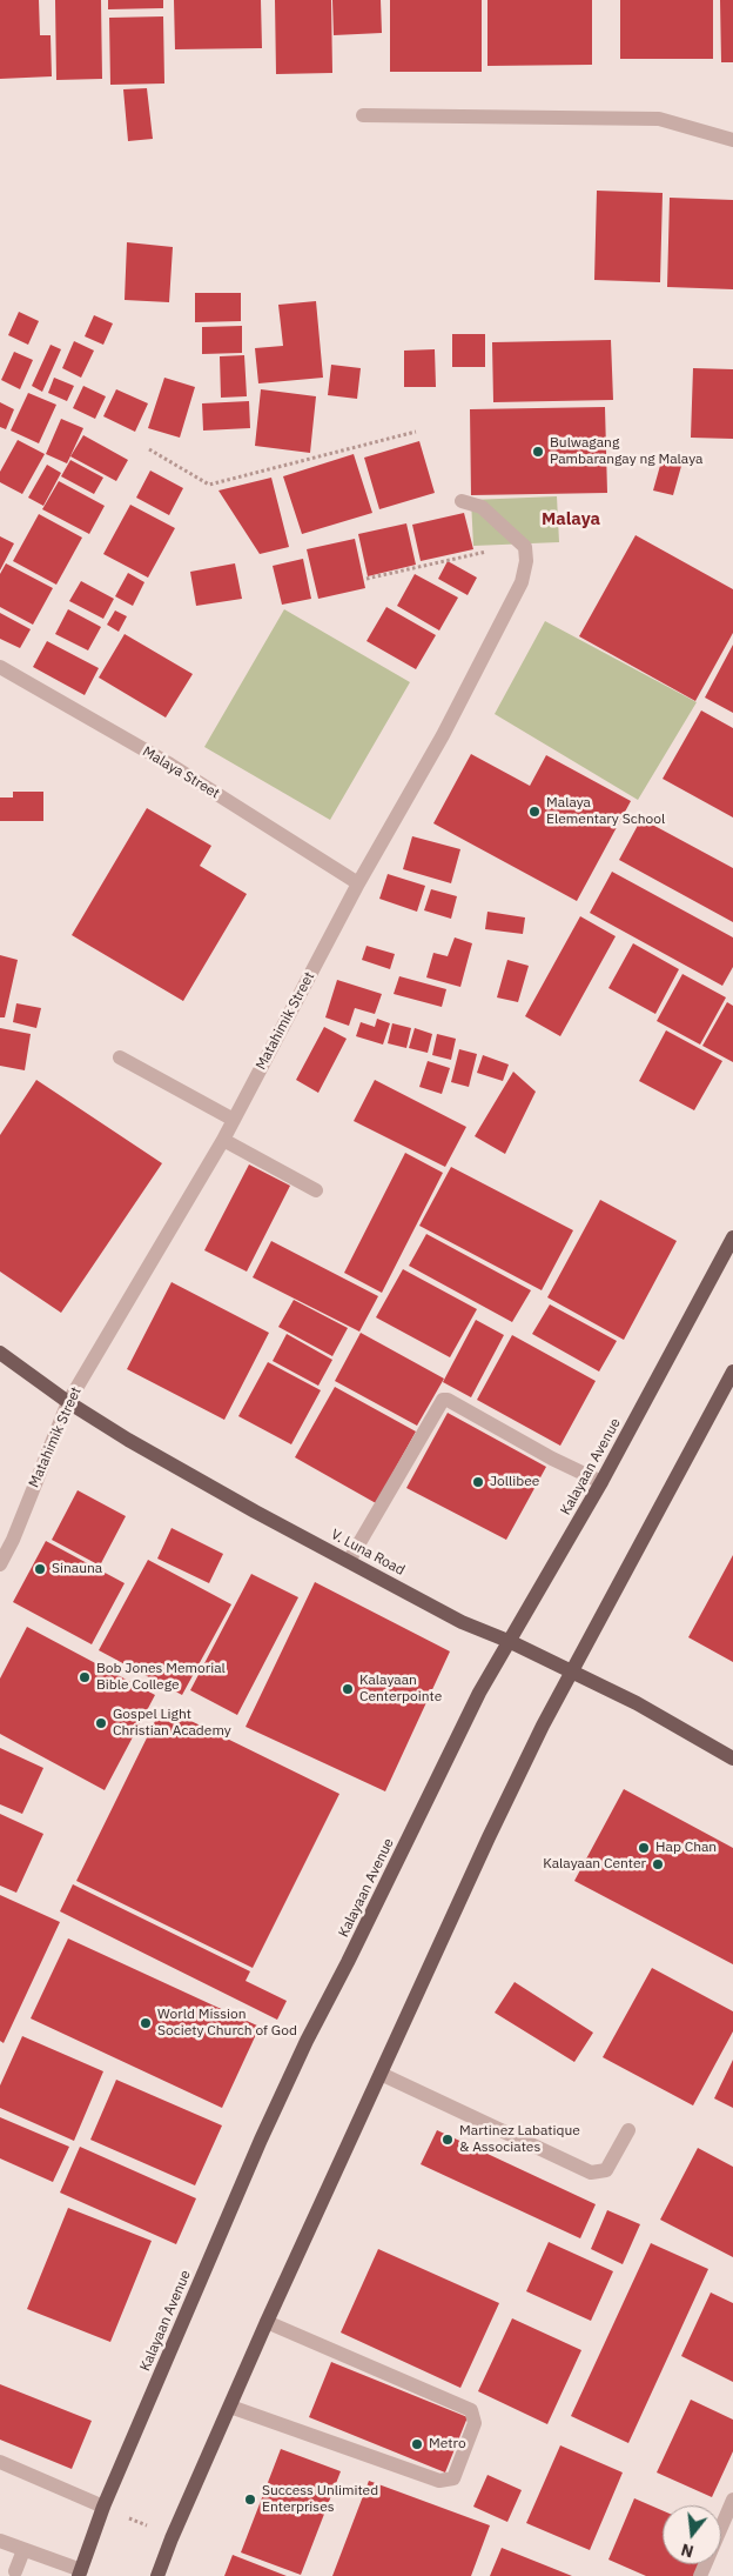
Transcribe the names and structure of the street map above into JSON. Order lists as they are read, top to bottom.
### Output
{
  "streets": {
    "main road": ["Kalayaan Avenue", "V. Luna Road"],
    "street": ["Malaya Street", "Matahimik Street"]
  },
  "crossings": [
    ["Malaya Street", "Matahimik Street"],
    ["Matahimik Street", "V. Luna Road"],
    ["Kalayaan Avenue", "V. Luna Road"]
  ],
  "districts": ["Malaya"],
  "places": [
    "Bulwagang Pambarangay ng Malaya",
    "Malaya Elementary School",
    "Jollibee",
    "Sinauna",
    "Bob Jones Memorial Bible College",
    "Kalayaan Centerpointe",
    "Gospel Light Christian Academy",
    "Hap Chan",
    "Kalayaan Center",
    "World Mission Society Church of God",
    "Martinez Labatique & Associates",
    "Metro",
    "Success Unlimited Enterprises"
  ],
  "north": "bottom"
}
